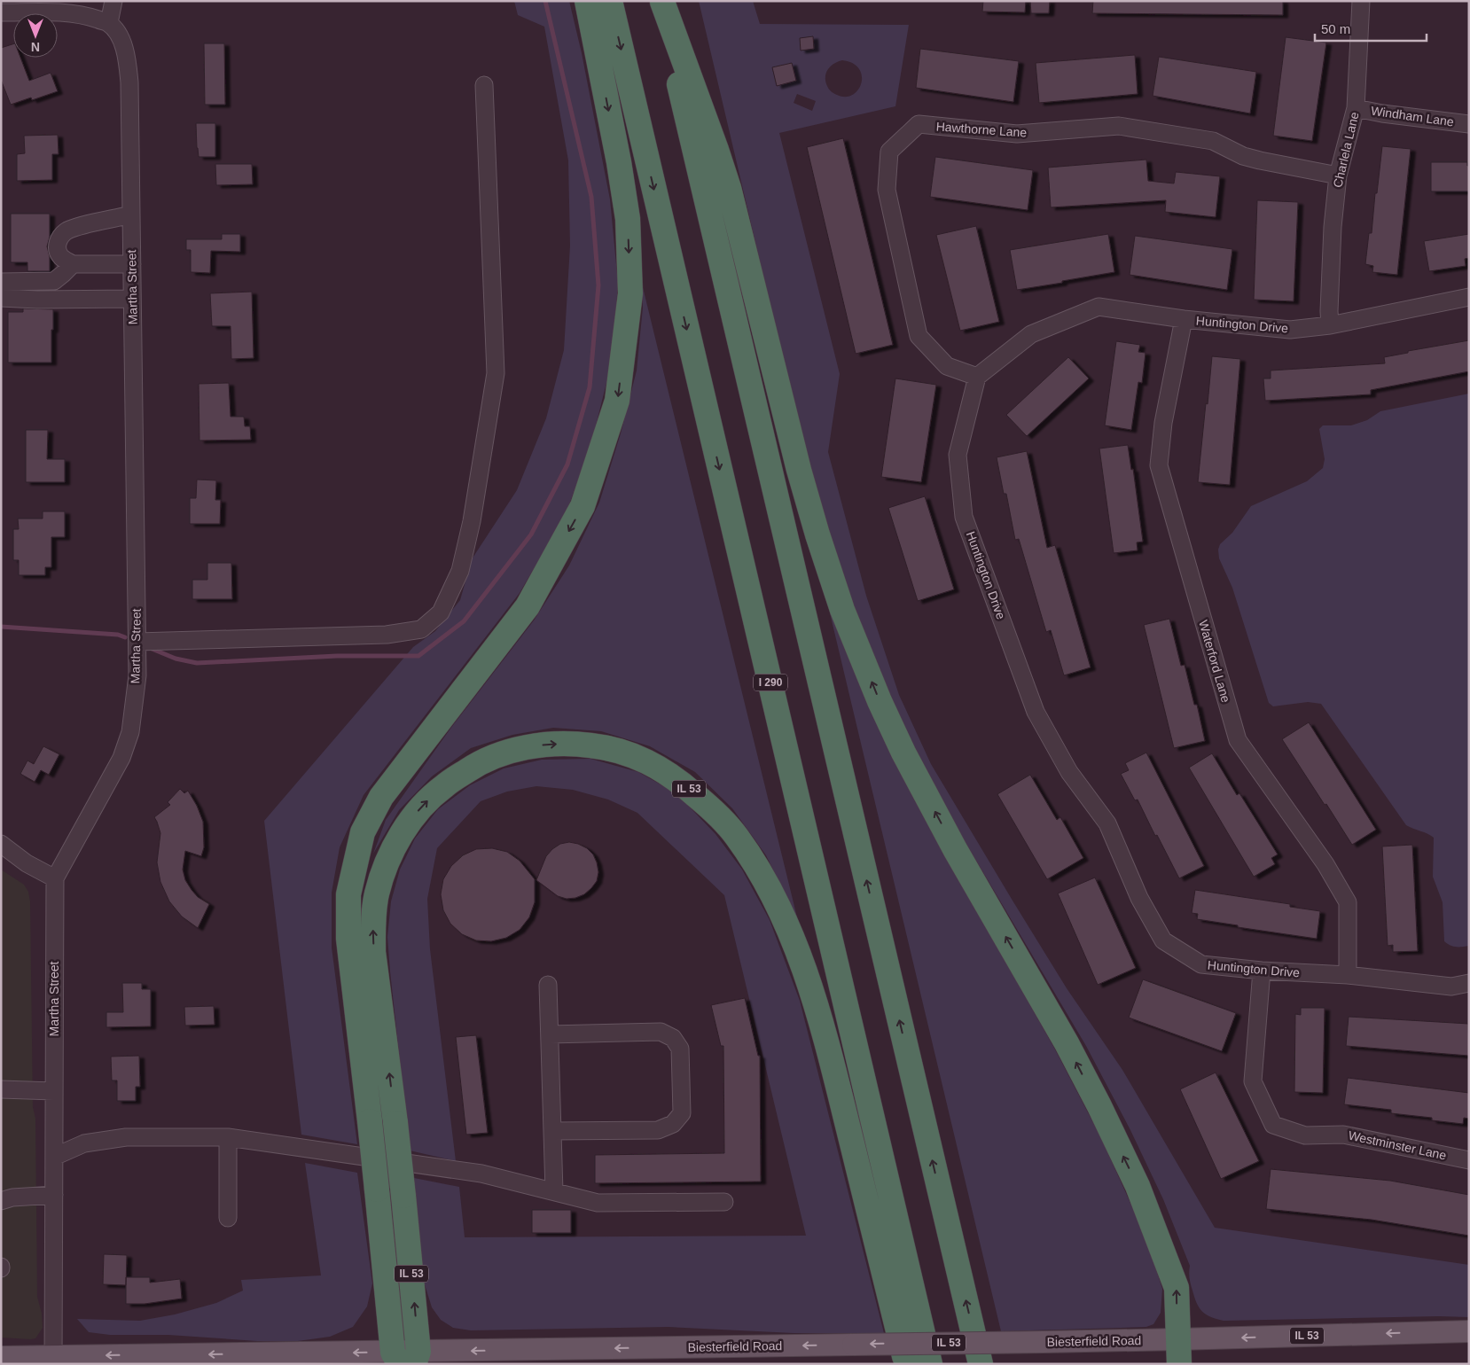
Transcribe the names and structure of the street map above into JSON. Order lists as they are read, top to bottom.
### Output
{
  "streets": {
    "highway": ["I 290", "IL 53"],
    "main road": ["Biesterfield Road"],
    "street": [
      "Windham Lane",
      "Hawthorne Lane",
      "Charlela Lane",
      "Martha Street",
      "Huntington Drive",
      "Waterford Lane",
      "Westminster Lane"
    ]
  },
  "crossings": [
    ["Windham Lane", "Charlela Lane"],
    ["Hawthorne Lane", "Charlela Lane"],
    ["Hawthorne Lane", "Huntington Drive"],
    ["Charlela Lane", "Huntington Drive"],
    ["Martha Street", "Biesterfield Road"],
    ["Huntington Drive", "Waterford Lane"],
    ["Huntington Drive", "Westminster Lane"],
    ["IL 53", "Biesterfield Road"]
  ],
  "one_way": ["Biesterfield Road"],
  "scale_bar": "50 m",
  "north": "bottom"
}
